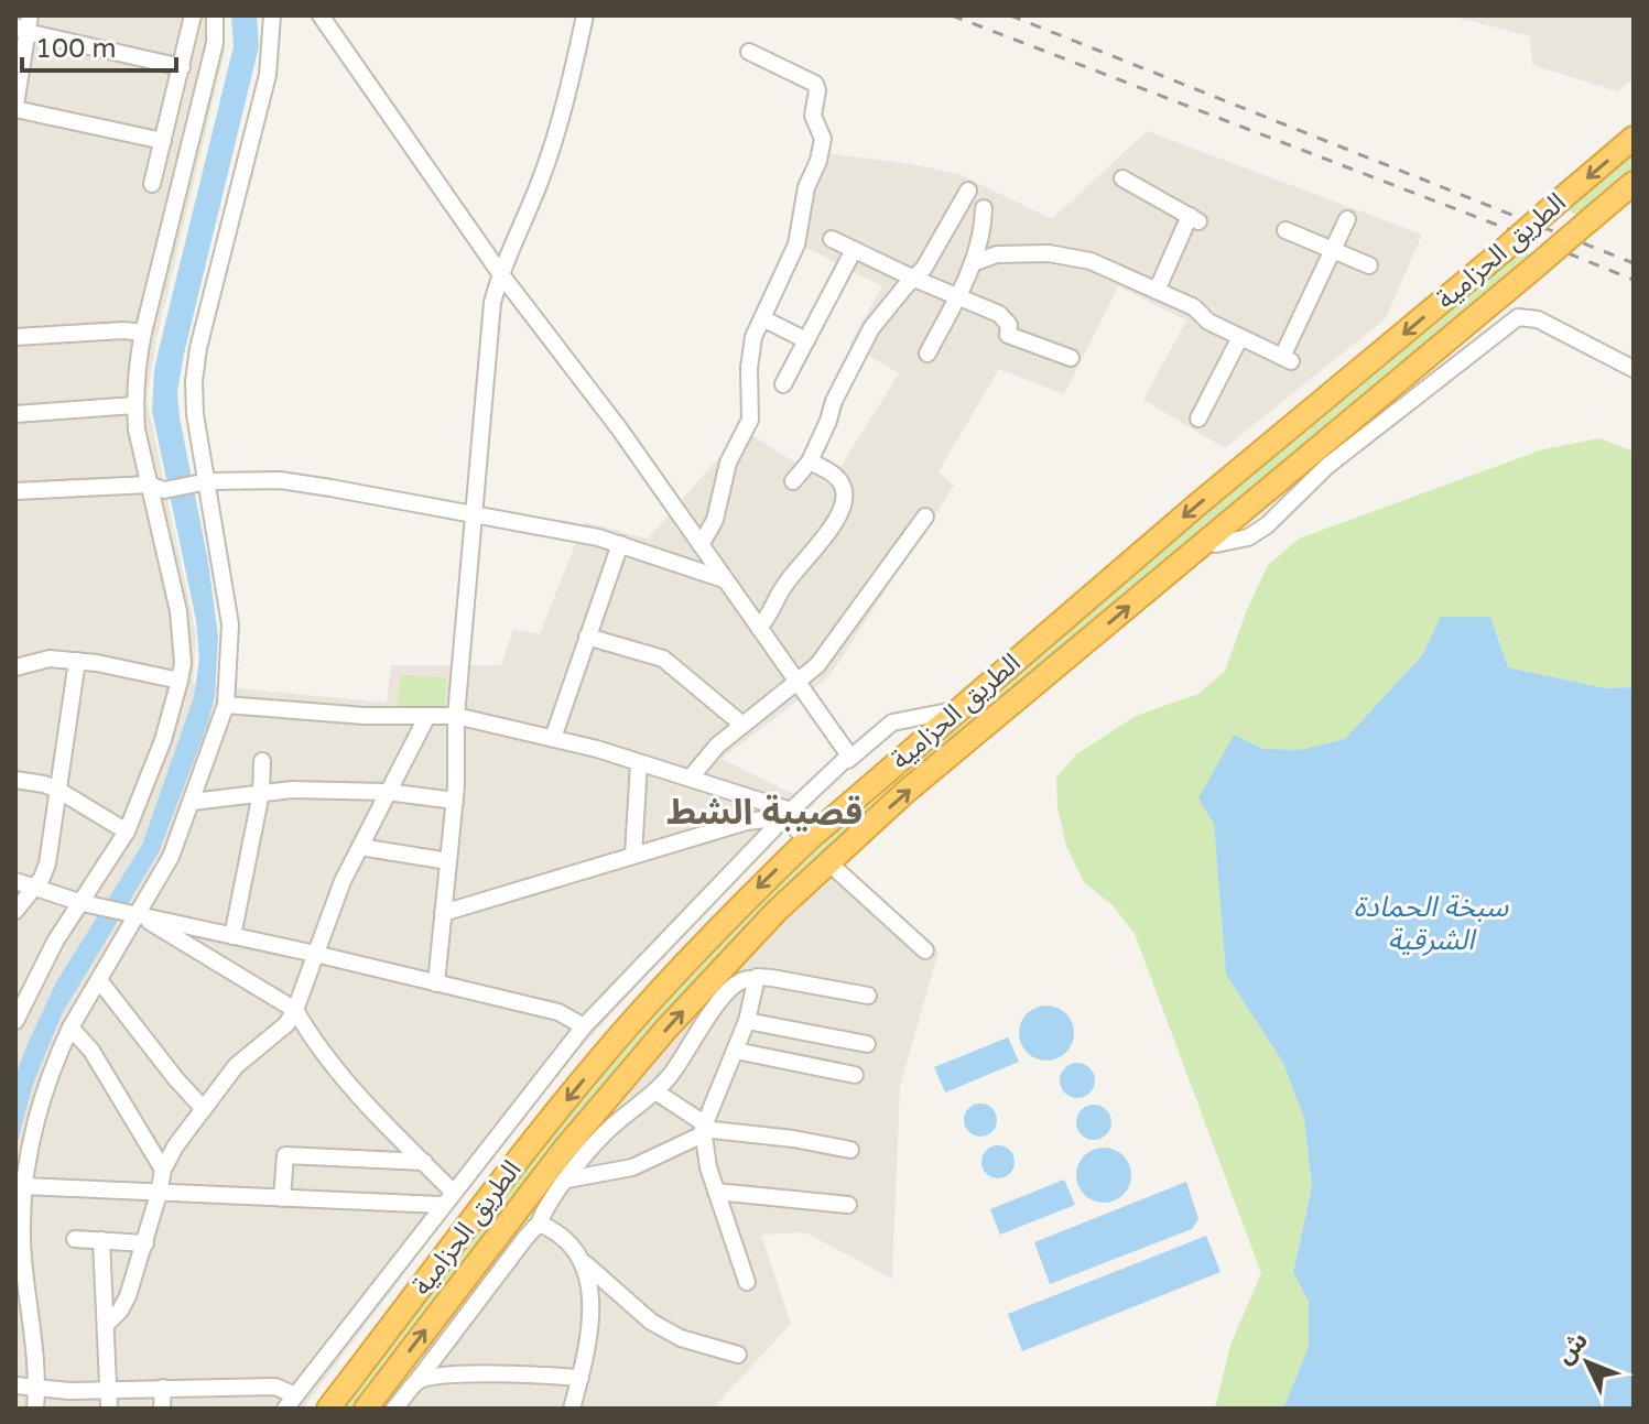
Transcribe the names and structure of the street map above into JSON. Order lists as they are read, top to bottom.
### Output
{
  "streets": {
    "highway": ["الطريق الحزامية"]
  },
  "districts": ["قصيبة الشط"],
  "water": ["سبخة الحمادة الشرقية"],
  "scale_bar": "100 m",
  "north": "top left"
}
